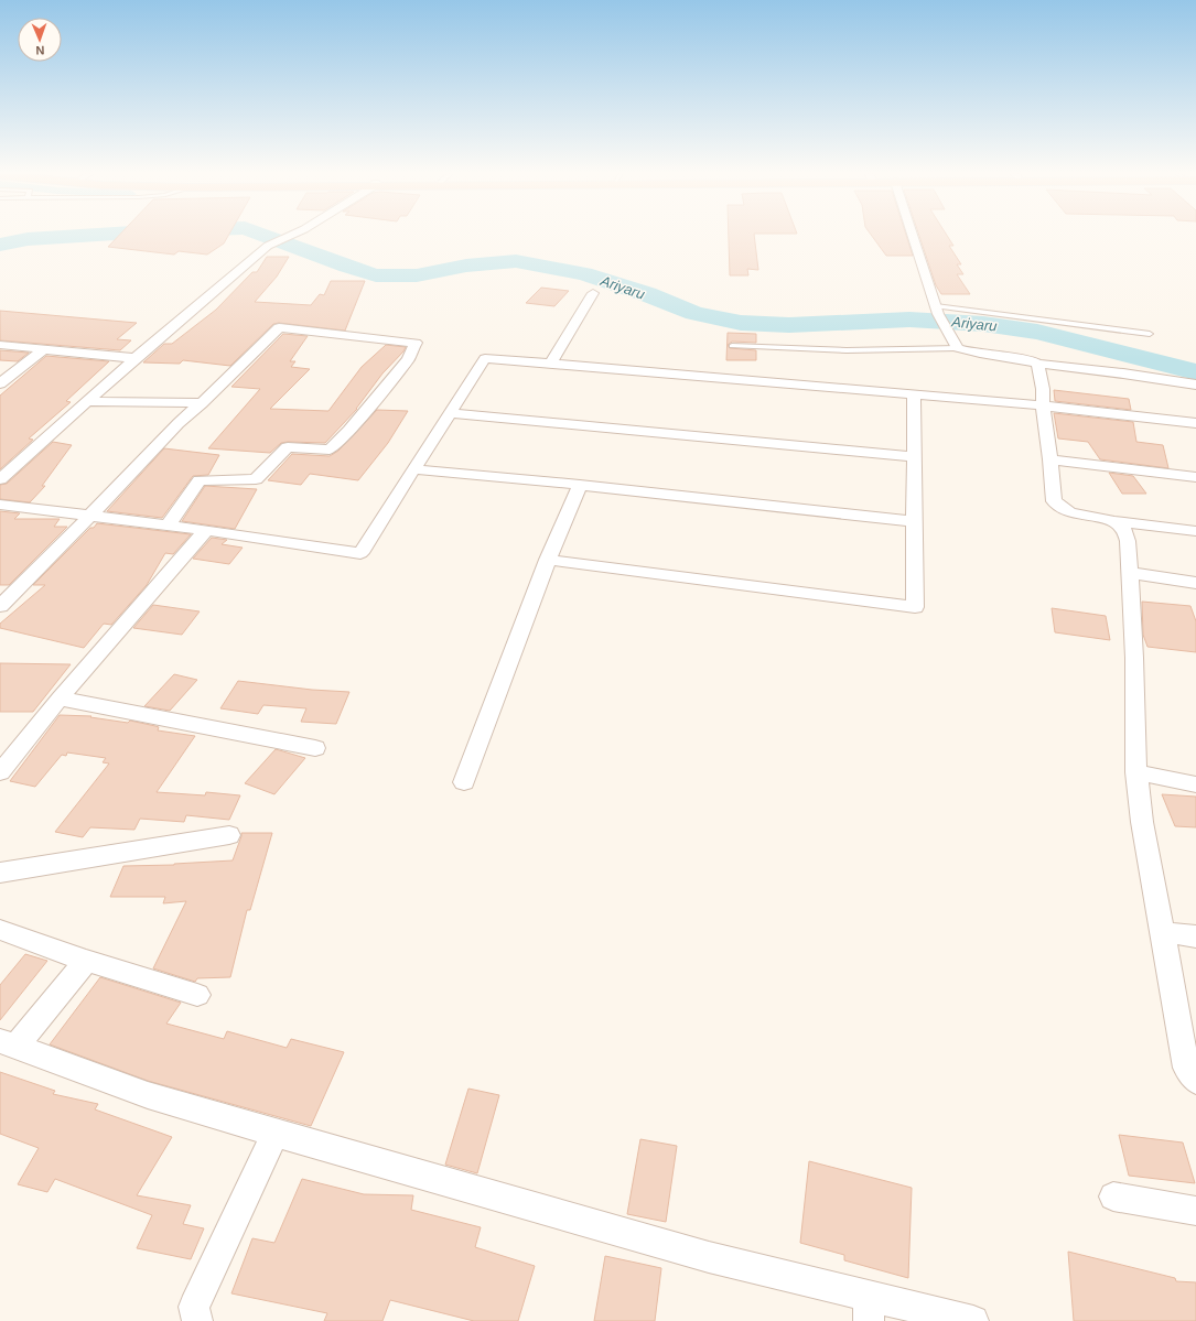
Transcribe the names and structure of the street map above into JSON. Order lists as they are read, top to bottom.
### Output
{
  "water": ["Ariyaru"],
  "north": "bottom"
}
